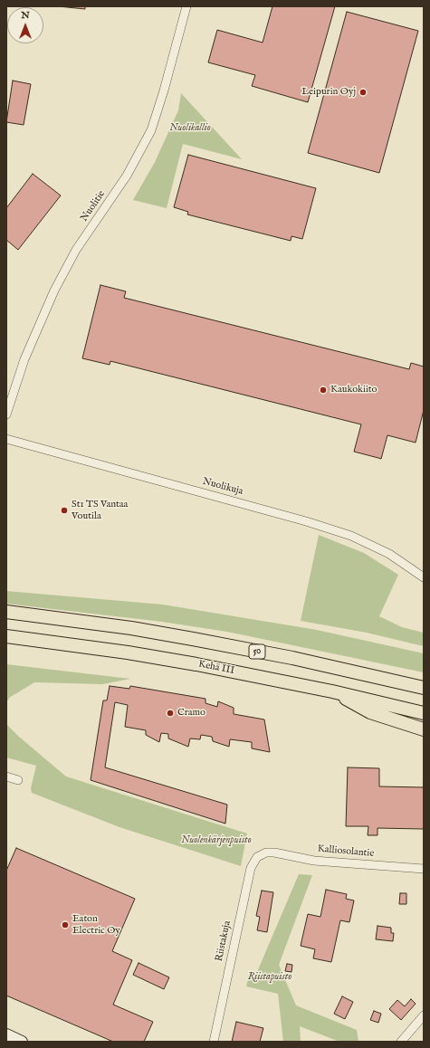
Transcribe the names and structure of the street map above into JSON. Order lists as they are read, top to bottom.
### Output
{
  "streets": {
    "highway": ["50", "Kehä III"],
    "street": [
      "Nuolitie",
      "Nuolikuja",
      "Kalliosolantie",
      "Riistakuja"
    ]
  },
  "crossings": [
    ["Kalliosolantie", "Riistakuja"]
  ],
  "parks": ["Nuolikallio", "Nuolenkärjenpuisto", "Riistapuisto"],
  "places": [
    "Leipurin Oyj",
    "Kaukokiito",
    "St1 TS Vantaa Voutila",
    "Cramo",
    "Eaton Electric Oy"
  ],
  "north": "top"
}
